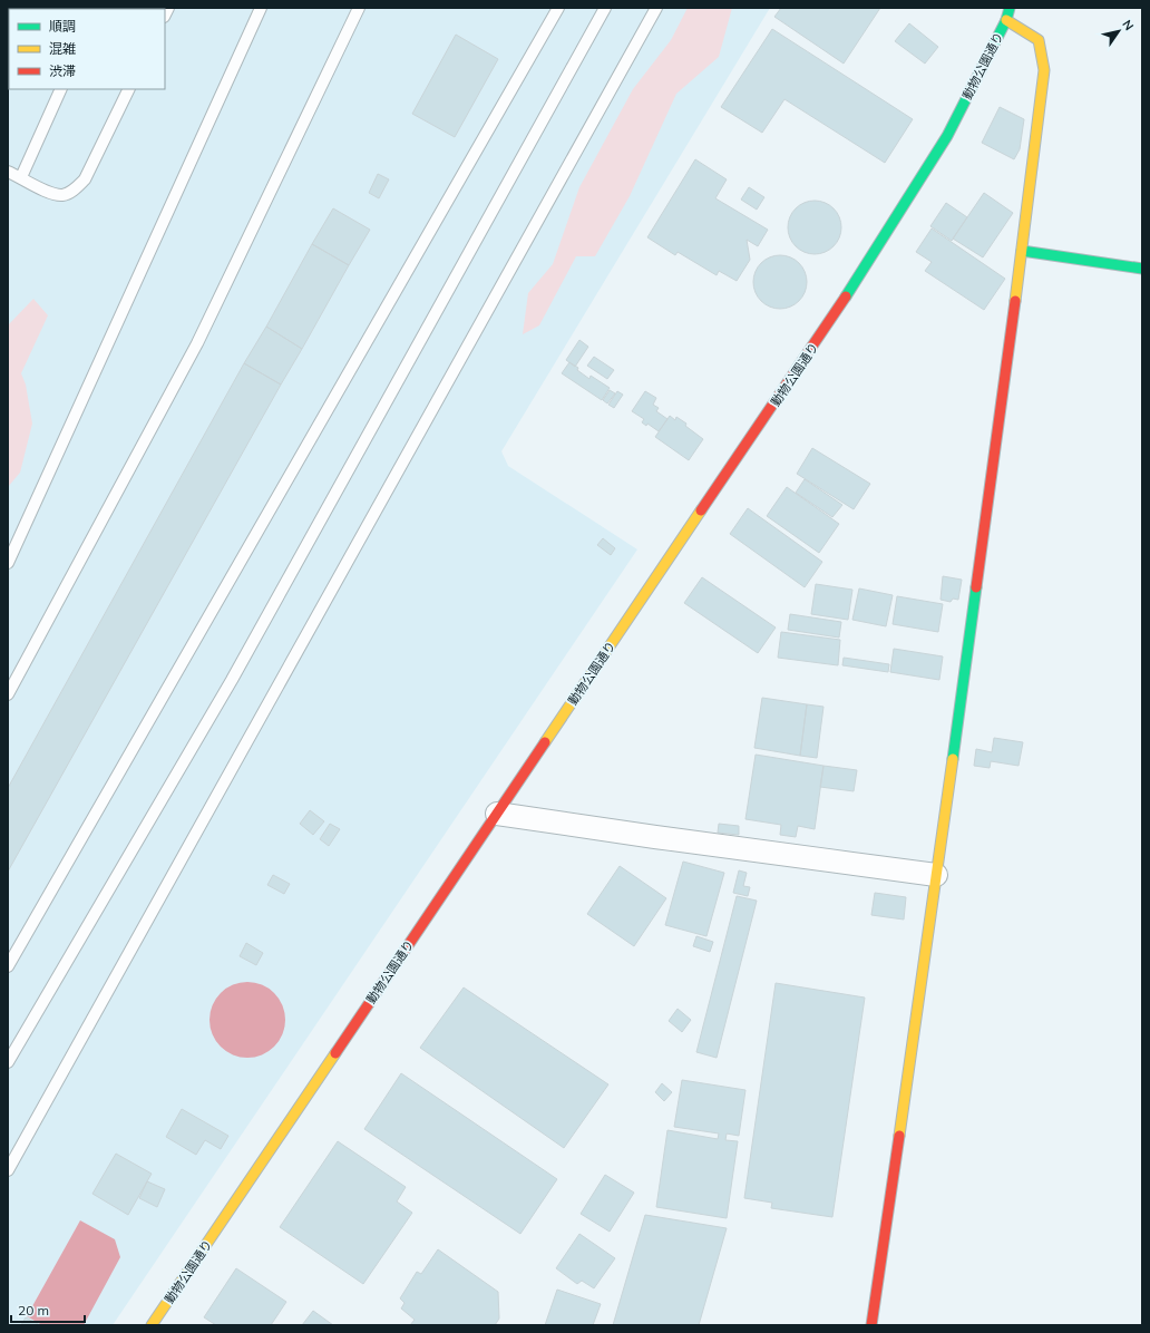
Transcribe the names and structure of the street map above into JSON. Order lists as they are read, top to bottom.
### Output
{
  "streets": {
    "street": ["動物公園通り"]
  },
  "legend": ["順調", "混雑", "渋滞"],
  "scale_bar": "20 m",
  "north": "top right"
}
